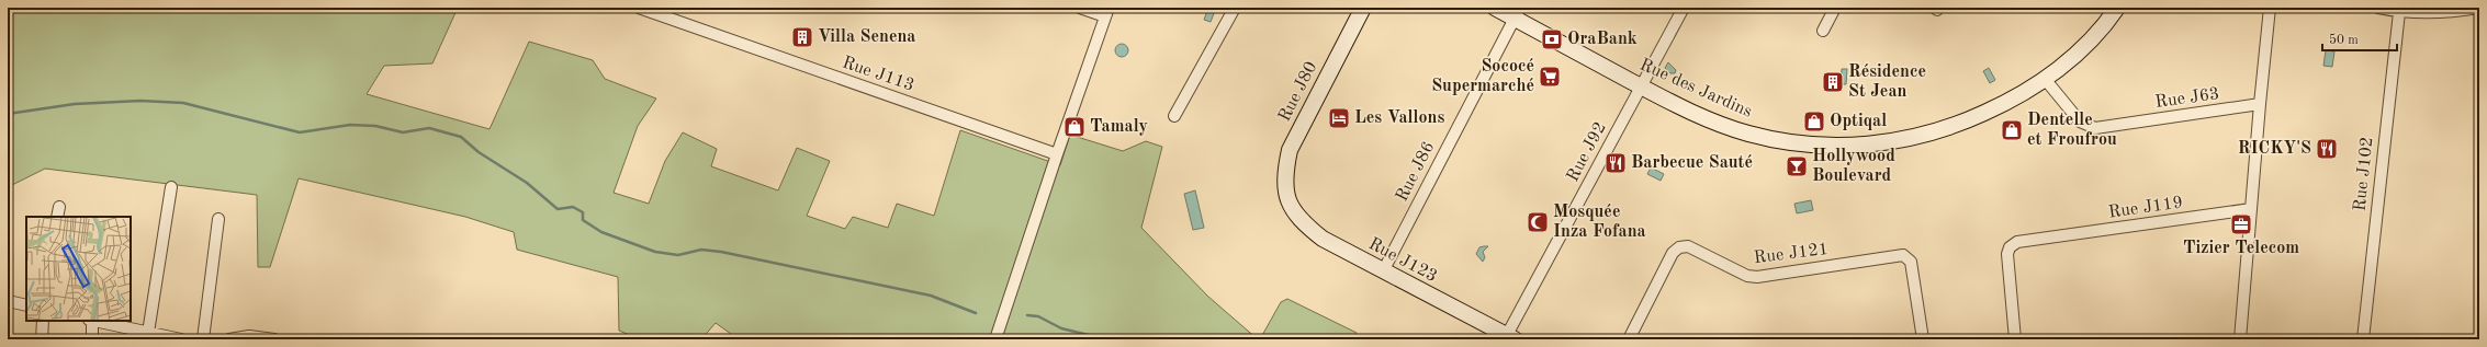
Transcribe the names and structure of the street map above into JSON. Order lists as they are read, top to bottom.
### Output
{
  "streets": {
    "main road": ["Rue des Jardins", "Rue J80", "Rue J123"],
    "street": [
      "Rue J113",
      "Rue J63",
      "Rue J92",
      "Rue J86",
      "Rue J102",
      "Rue J119",
      "Rue J121"
    ]
  },
  "crossings": [
    ["Rue des Jardins", "Rue J63"],
    ["Rue des Jardins", "Rue J92"],
    ["Rue des Jardins", "Rue J86"],
    ["Rue J80", "Rue J123"],
    ["Rue J92", "Rue J123"],
    ["Rue J86", "Rue J123"]
  ],
  "places": {
    "building": ["Villa Senena", "Résidence St Jean"],
    "bank": ["OraBank"],
    "supermarket": ["Sococé Supermarché"],
    "hotel": ["Les Vallons"],
    "shop": ["Optiqal", "Tamaly", "Dentelle et Froufrou"],
    "restaurant": ["RICKY'S", "Barbecue Sauté"],
    "bar": ["Hollywood Boulevard"],
    "mosque": ["Mosquée Inza Fofana"],
    "office": ["Tizier Telecom"]
  },
  "scale_bar": "50 m"
}
